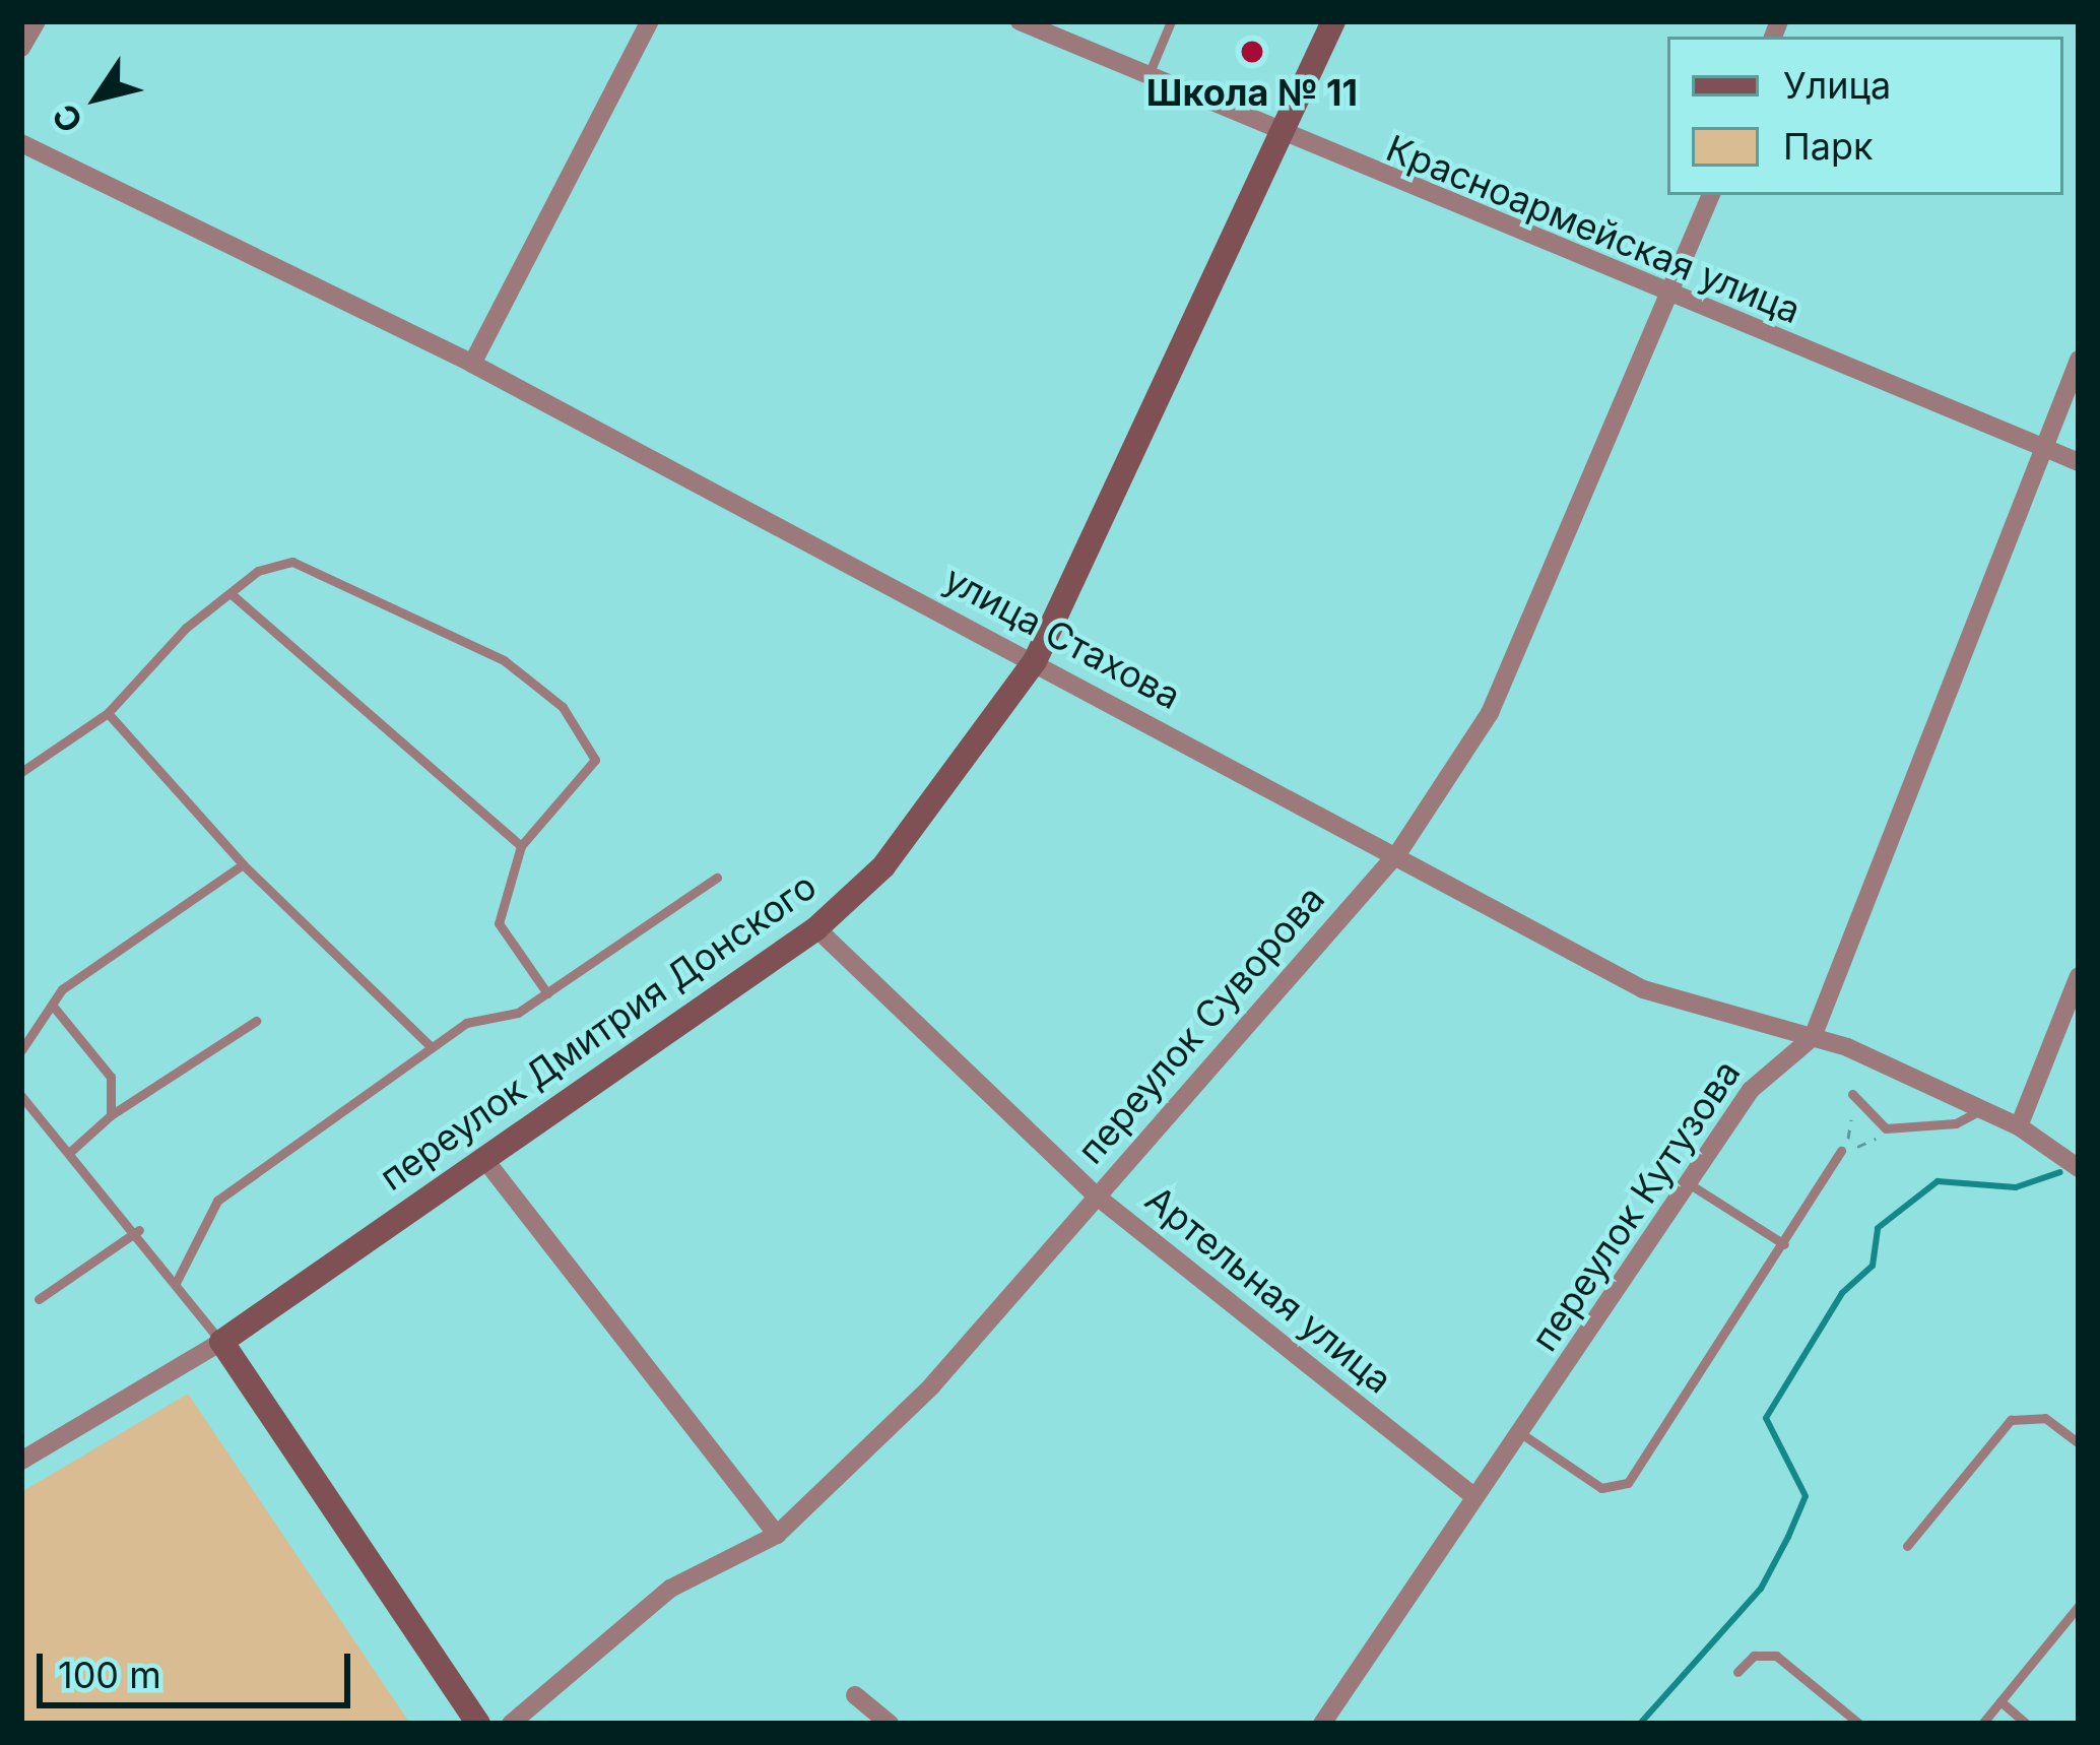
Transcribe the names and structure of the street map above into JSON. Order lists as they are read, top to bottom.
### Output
{
  "streets": {
    "street": [
      "Красноармейская улица",
      "улица Стахова",
      "переулок Суворова",
      "переулок Дмитрия Донского",
      "переулок Кутузова",
      "Артельная улица"
    ]
  },
  "crossings": [
    ["Красноармейская улица", "переулок Суворова"],
    ["Красноармейская улица", "переулок Дмитрия Донского"],
    ["Красноармейская улица", "переулок Кутузова"],
    ["улица Стахова", "переулок Суворова"],
    ["улица Стахова", "переулок Дмитрия Донского"],
    ["улица Стахова", "переулок Кутузова"],
    ["переулок Суворова", "Артельная улица"],
    ["переулок Дмитрия Донского", "Артельная улица"],
    ["переулок Кутузова", "Артельная улица"]
  ],
  "places": ["Школа № 11"],
  "legend": ["Улица", "Парк"],
  "scale_bar": "100 m",
  "north": "bottom left"
}
